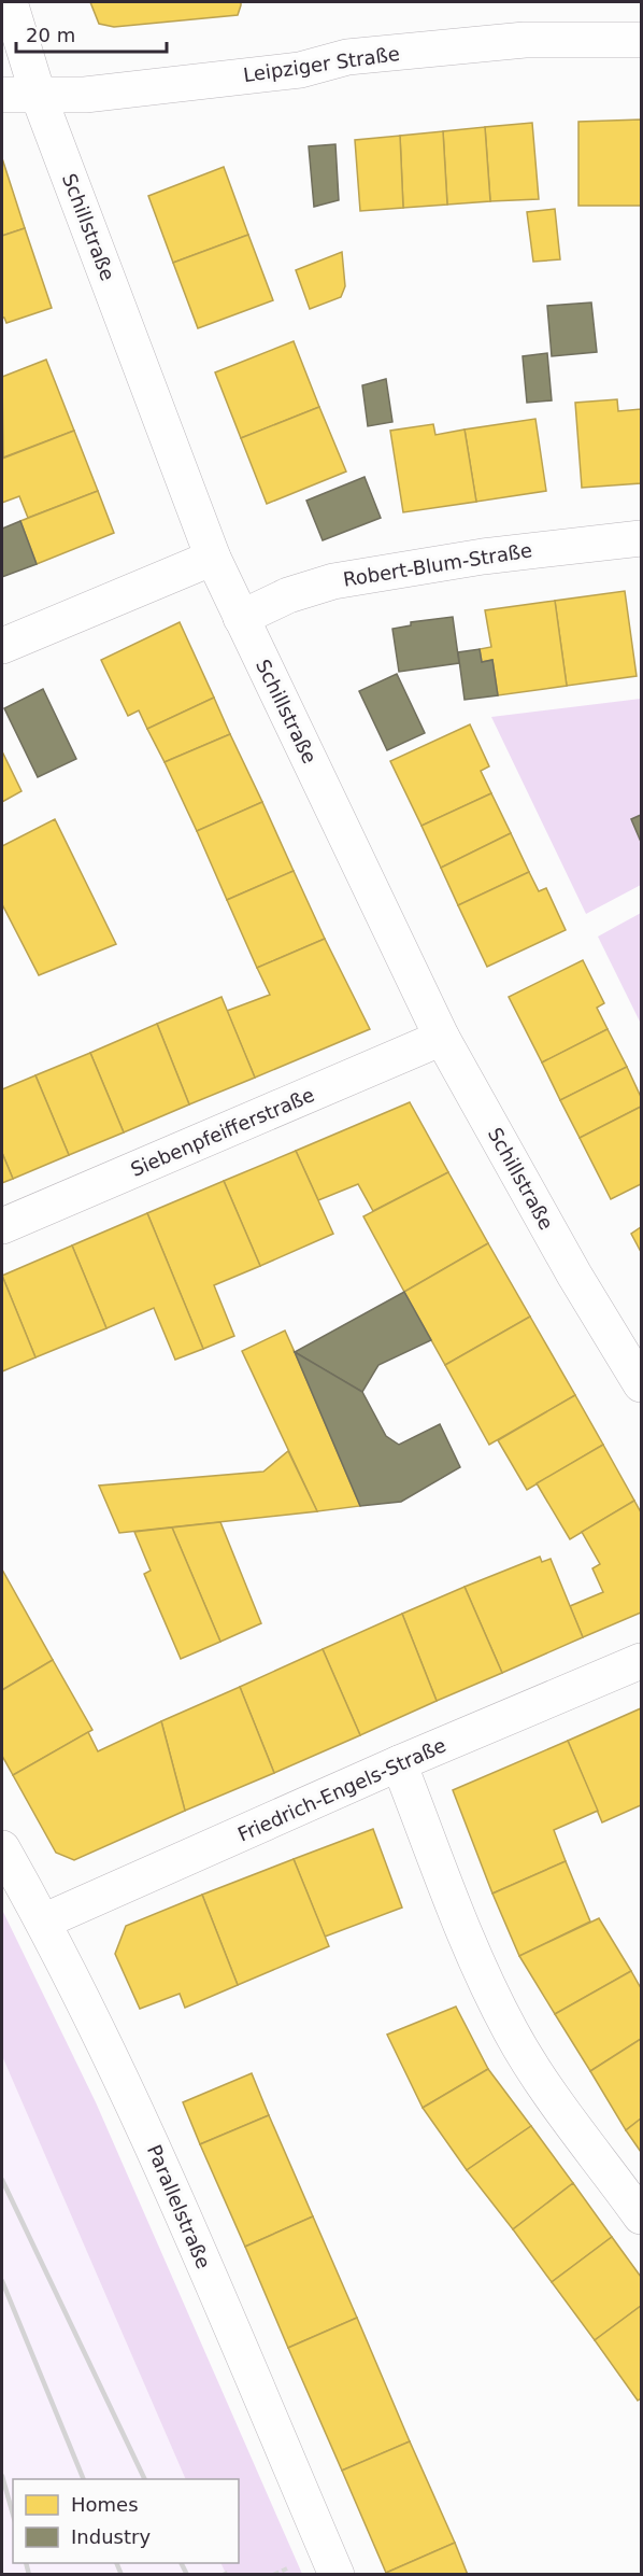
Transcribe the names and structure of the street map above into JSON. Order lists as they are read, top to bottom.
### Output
{
  "streets": {
    "street": [
      "Leipziger Straße",
      "Schillstraße",
      "Robert-Blum-Straße",
      "Siebenpfeifferstraße",
      "Friedrich-Engels-Straße",
      "Parallelstraße"
    ]
  },
  "crossings": [
    ["Leipziger Straße", "Schillstraße"],
    ["Schillstraße", "Robert-Blum-Straße"],
    ["Schillstraße", "Siebenpfeifferstraße"],
    ["Friedrich-Engels-Straße", "Parallelstraße"]
  ],
  "legend": ["Homes", "Industry"],
  "scale_bar": "20 m"
}
